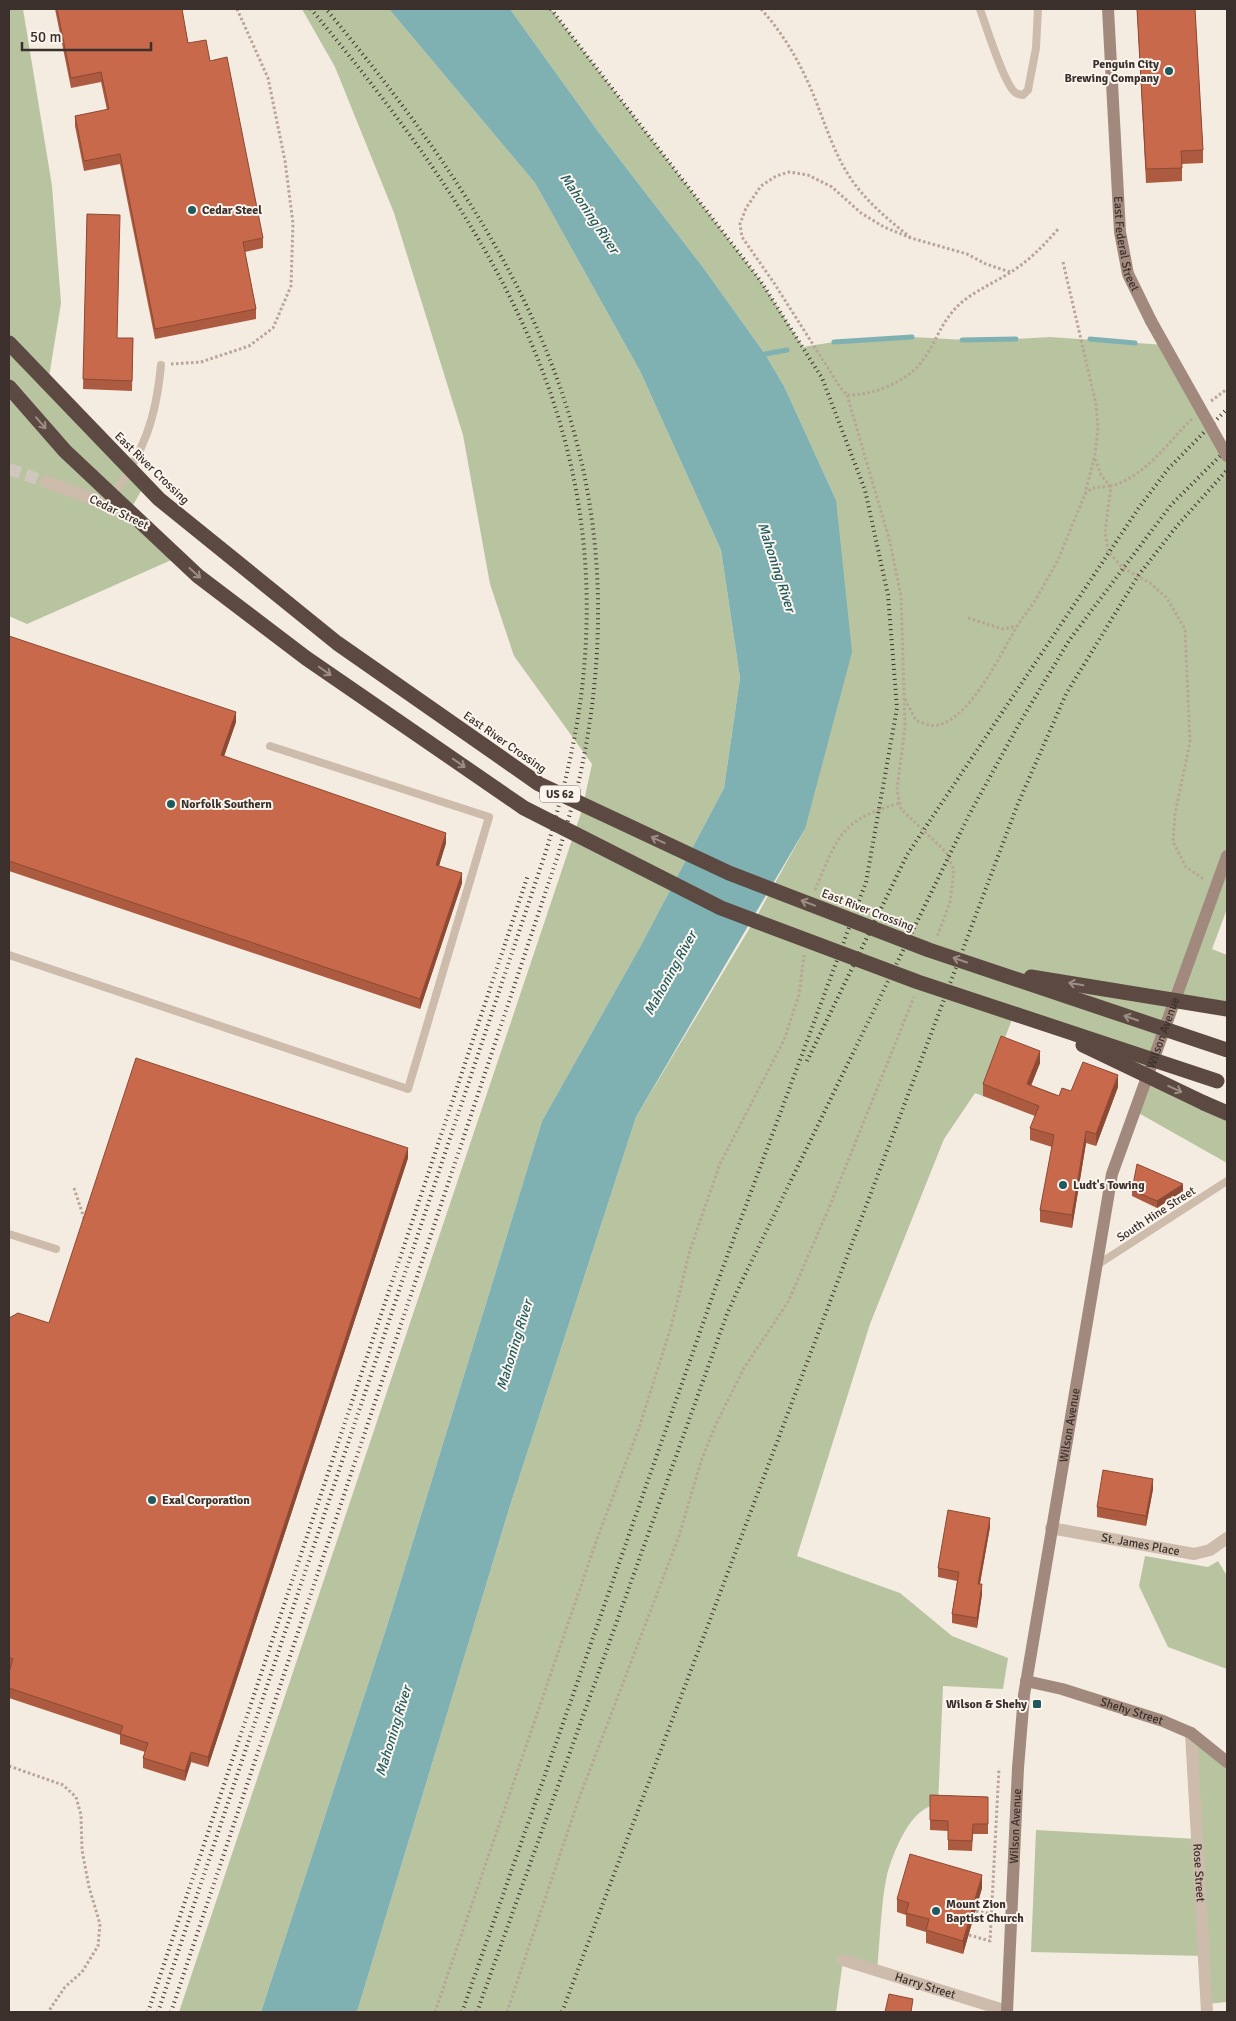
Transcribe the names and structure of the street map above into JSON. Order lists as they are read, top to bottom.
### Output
{
  "streets": {
    "highway": ["East River Crossing", "US 62"],
    "main road": ["East Federal Street", "Wilson Avenue", "Shehy Street"],
    "street": [
      "Cedar Street",
      "St. James Place",
      "Rose Street",
      "Harry Street"
    ],
    "lane": ["South Hine Street"]
  },
  "crossings": [
    ["Wilson Avenue", "South Hine Street"],
    ["Wilson Avenue", "St. James Place"],
    ["Wilson Avenue", "Shehy Street"],
    ["Wilson Avenue", "Harry Street"],
    ["Shehy Street", "Rose Street"]
  ],
  "water": ["Mahoning River"],
  "places": {
    "other": [
      "Penguin City Brewing Company",
      "Cedar Steel",
      "Norfolk Southern",
      "Ludt's Towing",
      "Exal Corporation",
      "Mount Zion Baptist Church"
    ],
    "transit": ["Wilson & Shehy"]
  },
  "scale_bar": "50 m"
}
